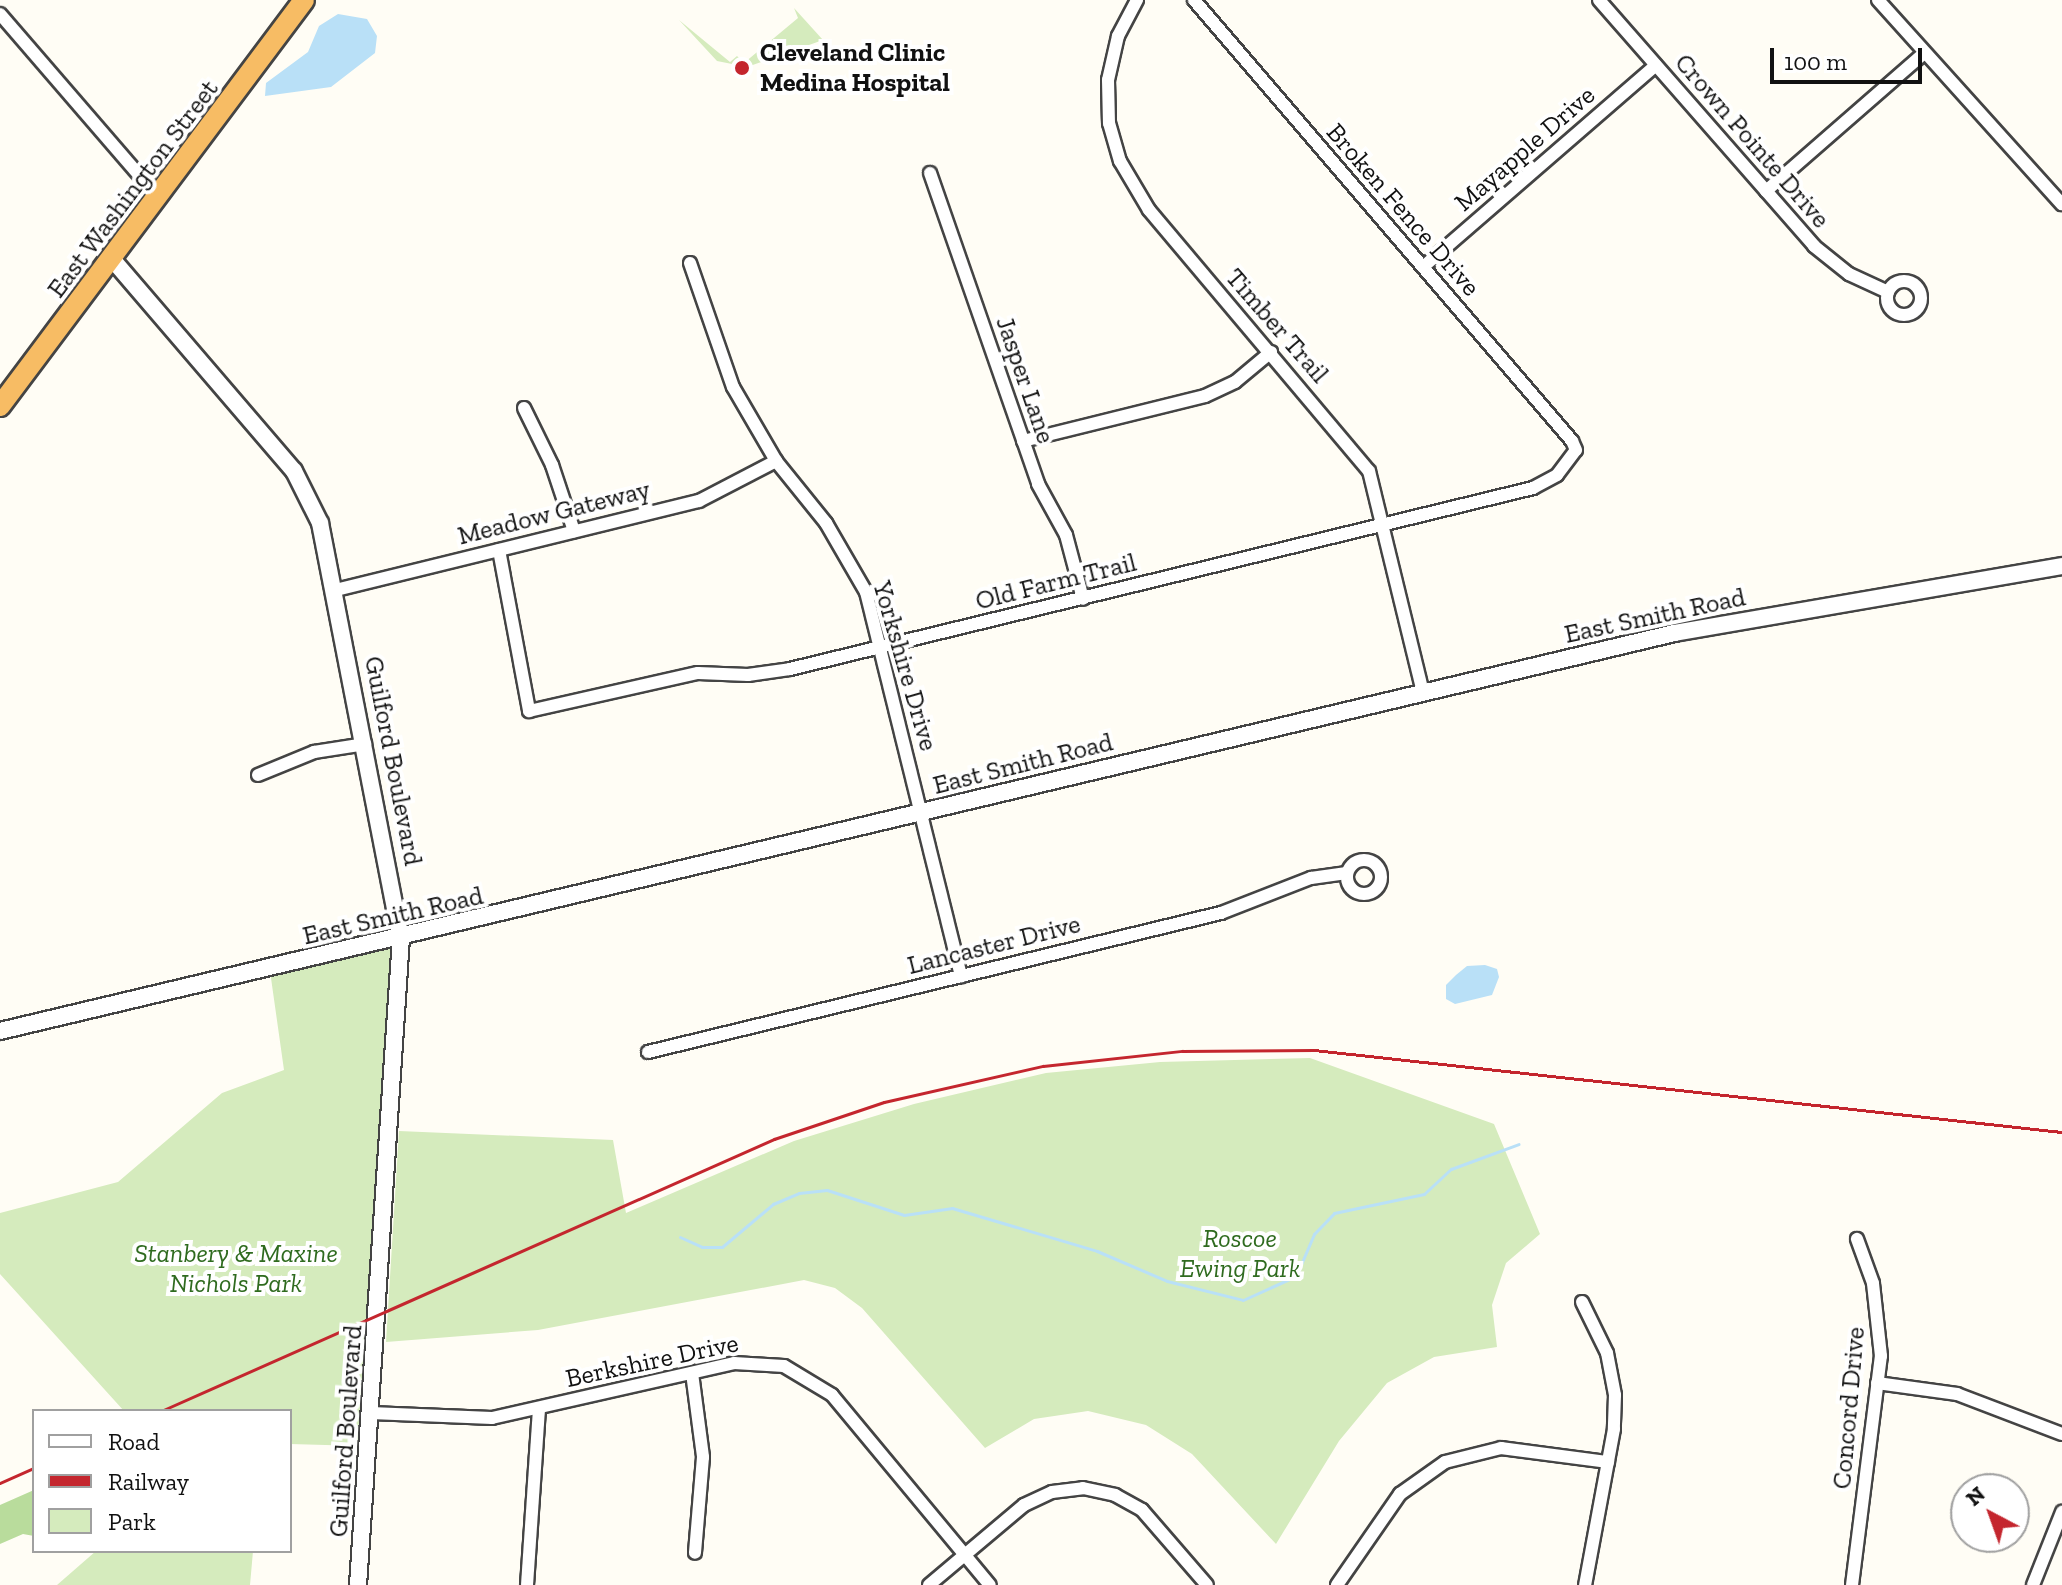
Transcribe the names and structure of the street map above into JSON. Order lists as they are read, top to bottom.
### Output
{
  "streets": {
    "highway": ["East Washington Street"],
    "street": [
      "Crown Pointe Drive",
      "Mayapple Drive",
      "Broken Fence Drive",
      "Timber Trail",
      "Jasper Lane",
      "Meadow Gateway",
      "Old Farm Trail",
      "East Smith Road",
      "Yorkshire Drive",
      "Guilford Boulevard",
      "Lancaster Drive",
      "Berkshire Drive",
      "Concord Drive"
    ]
  },
  "crossings": [
    ["Crown Pointe Drive", "Mayapple Drive"],
    ["Mayapple Drive", "Broken Fence Drive"],
    ["East Washington Street", "Guilford Boulevard"],
    ["Broken Fence Drive", "Old Farm Trail"],
    ["Timber Trail", "Old Farm Trail"],
    ["Timber Trail", "East Smith Road"],
    ["Jasper Lane", "Old Farm Trail"],
    ["Meadow Gateway", "Old Farm Trail"],
    ["Meadow Gateway", "Yorkshire Drive"],
    ["Meadow Gateway", "Guilford Boulevard"],
    ["Old Farm Trail", "Yorkshire Drive"],
    ["East Smith Road", "Yorkshire Drive"],
    ["East Smith Road", "Guilford Boulevard"],
    ["Yorkshire Drive", "Lancaster Drive"],
    ["Guilford Boulevard", "Berkshire Drive"]
  ],
  "parks": ["Roscoe Ewing Park", "Stanbery & Maxine Nichols Park"],
  "places": ["Cleveland Clinic Medina Hospital"],
  "legend": ["Road", "Railway", "Park"],
  "scale_bar": "100 m",
  "north": "top left"
}
